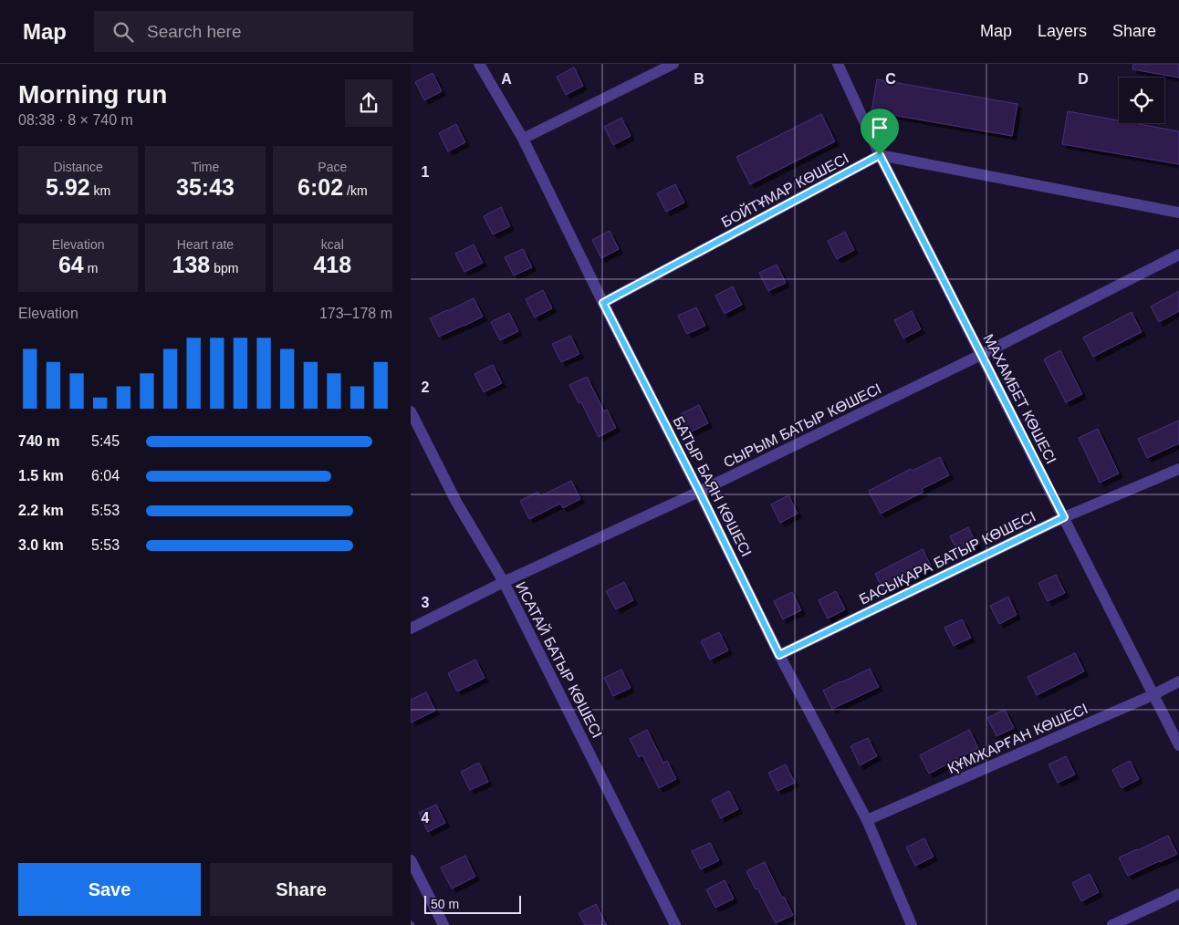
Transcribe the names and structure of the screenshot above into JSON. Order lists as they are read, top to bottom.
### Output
{
  "streets": {
    "street": [
      "БОЙТҰМАР КӨШЕСІ",
      "МАХАМБЕТ КӨШЕСІ",
      "СЫРЫМ БАТЫР КӨШЕСІ",
      "БАТЫР БАЯН КӨШЕСІ",
      "БАСЫҚАРА БАТЫР КӨШЕСІ",
      "ИСАТАЙ БАТЫР КӨШЕСІ",
      "ҚҰМЖАРҒАН КӨШЕСІ"
    ]
  },
  "crossings": [
    ["БОЙТҰМАР КӨШЕСІ", "МАХАМБЕТ КӨШЕСІ"],
    ["БОЙТҰМАР КӨШЕСІ", "БАТЫР БАЯН КӨШЕСІ"],
    ["МАХАМБЕТ КӨШЕСІ", "СЫРЫМ БАТЫР КӨШЕСІ"],
    ["МАХАМБЕТ КӨШЕСІ", "БАСЫҚАРА БАТЫР КӨШЕСІ"],
    ["МАХАМБЕТ КӨШЕСІ", "ҚҰМЖАРҒАН КӨШЕСІ"],
    ["СЫРЫМ БАТЫР КӨШЕСІ", "БАТЫР БАЯН КӨШЕСІ"],
    ["СЫРЫМ БАТЫР КӨШЕСІ", "ИСАТАЙ БАТЫР КӨШЕСІ"],
    ["БАТЫР БАЯН КӨШЕСІ", "БАСЫҚАРА БАТЫР КӨШЕСІ"],
    ["БАТЫР БАЯН КӨШЕСІ", "ҚҰМЖАРҒАН КӨШЕСІ"]
  ],
  "scale_bar": "50 m",
  "page": {
    "header": "Map",
    "search": "Search here",
    "nav": ["Map", "Layers", "Share"],
    "heading": ["Morning run", "08:38 · 8 × 740 m"],
    "stats": [
      ["Distance", "5.92 km"],
      ["Time", "35:43"],
      ["Pace", "6:02 /km"],
      ["Elevation", "64 m"],
      ["Heart rate", "138 bpm"],
      ["kcal", "418"]
    ],
    "chart": ["Elevation", "173–178 m"],
    "list": [
      {
        "name": "740 m",
        "note": "5:45"
      },
      {
        "name": "1.5 km",
        "note": "6:04"
      },
      {
        "name": "2.2 km",
        "note": "5:53"
      },
      {
        "name": "3.0 km",
        "note": "5:53"
      }
    ],
    "buttons": ["Save", "Share"],
    "scale": "50 m"
  },
  "grid": {
    "columns": [
      "A",
      "B",
      "C",
      "D"
    ],
    "rows": [
      "1",
      "2",
      "3",
      "4"
    ]
  }
}
